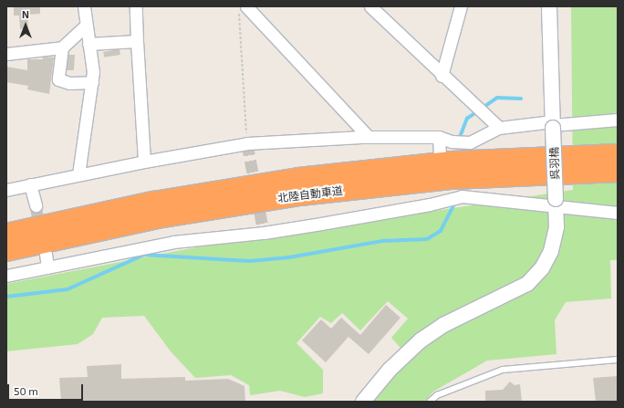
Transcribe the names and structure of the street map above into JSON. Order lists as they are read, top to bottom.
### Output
{
  "streets": {
    "highway": ["北陸自動車道"],
    "street": ["呉羽橋"]
  },
  "scale_bar": "50 m",
  "north": "top"
}
